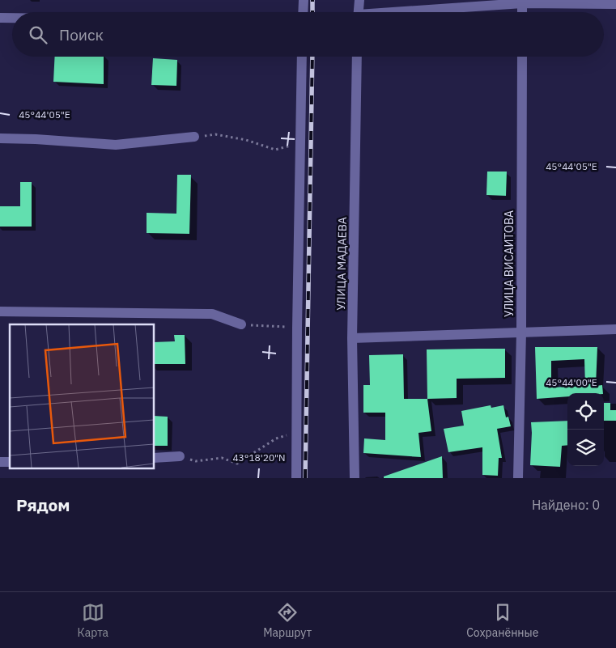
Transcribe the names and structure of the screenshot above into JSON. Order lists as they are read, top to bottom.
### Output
{
  "streets": {
    "street": ["УЛИЦА МАДАЕВА", "УЛИЦА ВИСАИТОВА"]
  },
  "page": {
    "search": "Поиск",
    "heading": ["Рядом", "Найдено: 0"],
    "nav": ["Карта", "Маршрут", "Сохранённые"]
  },
  "coordinates": ["45°44'05\"E", "45°44'00\"E", "43°18'20\"N"]
}
